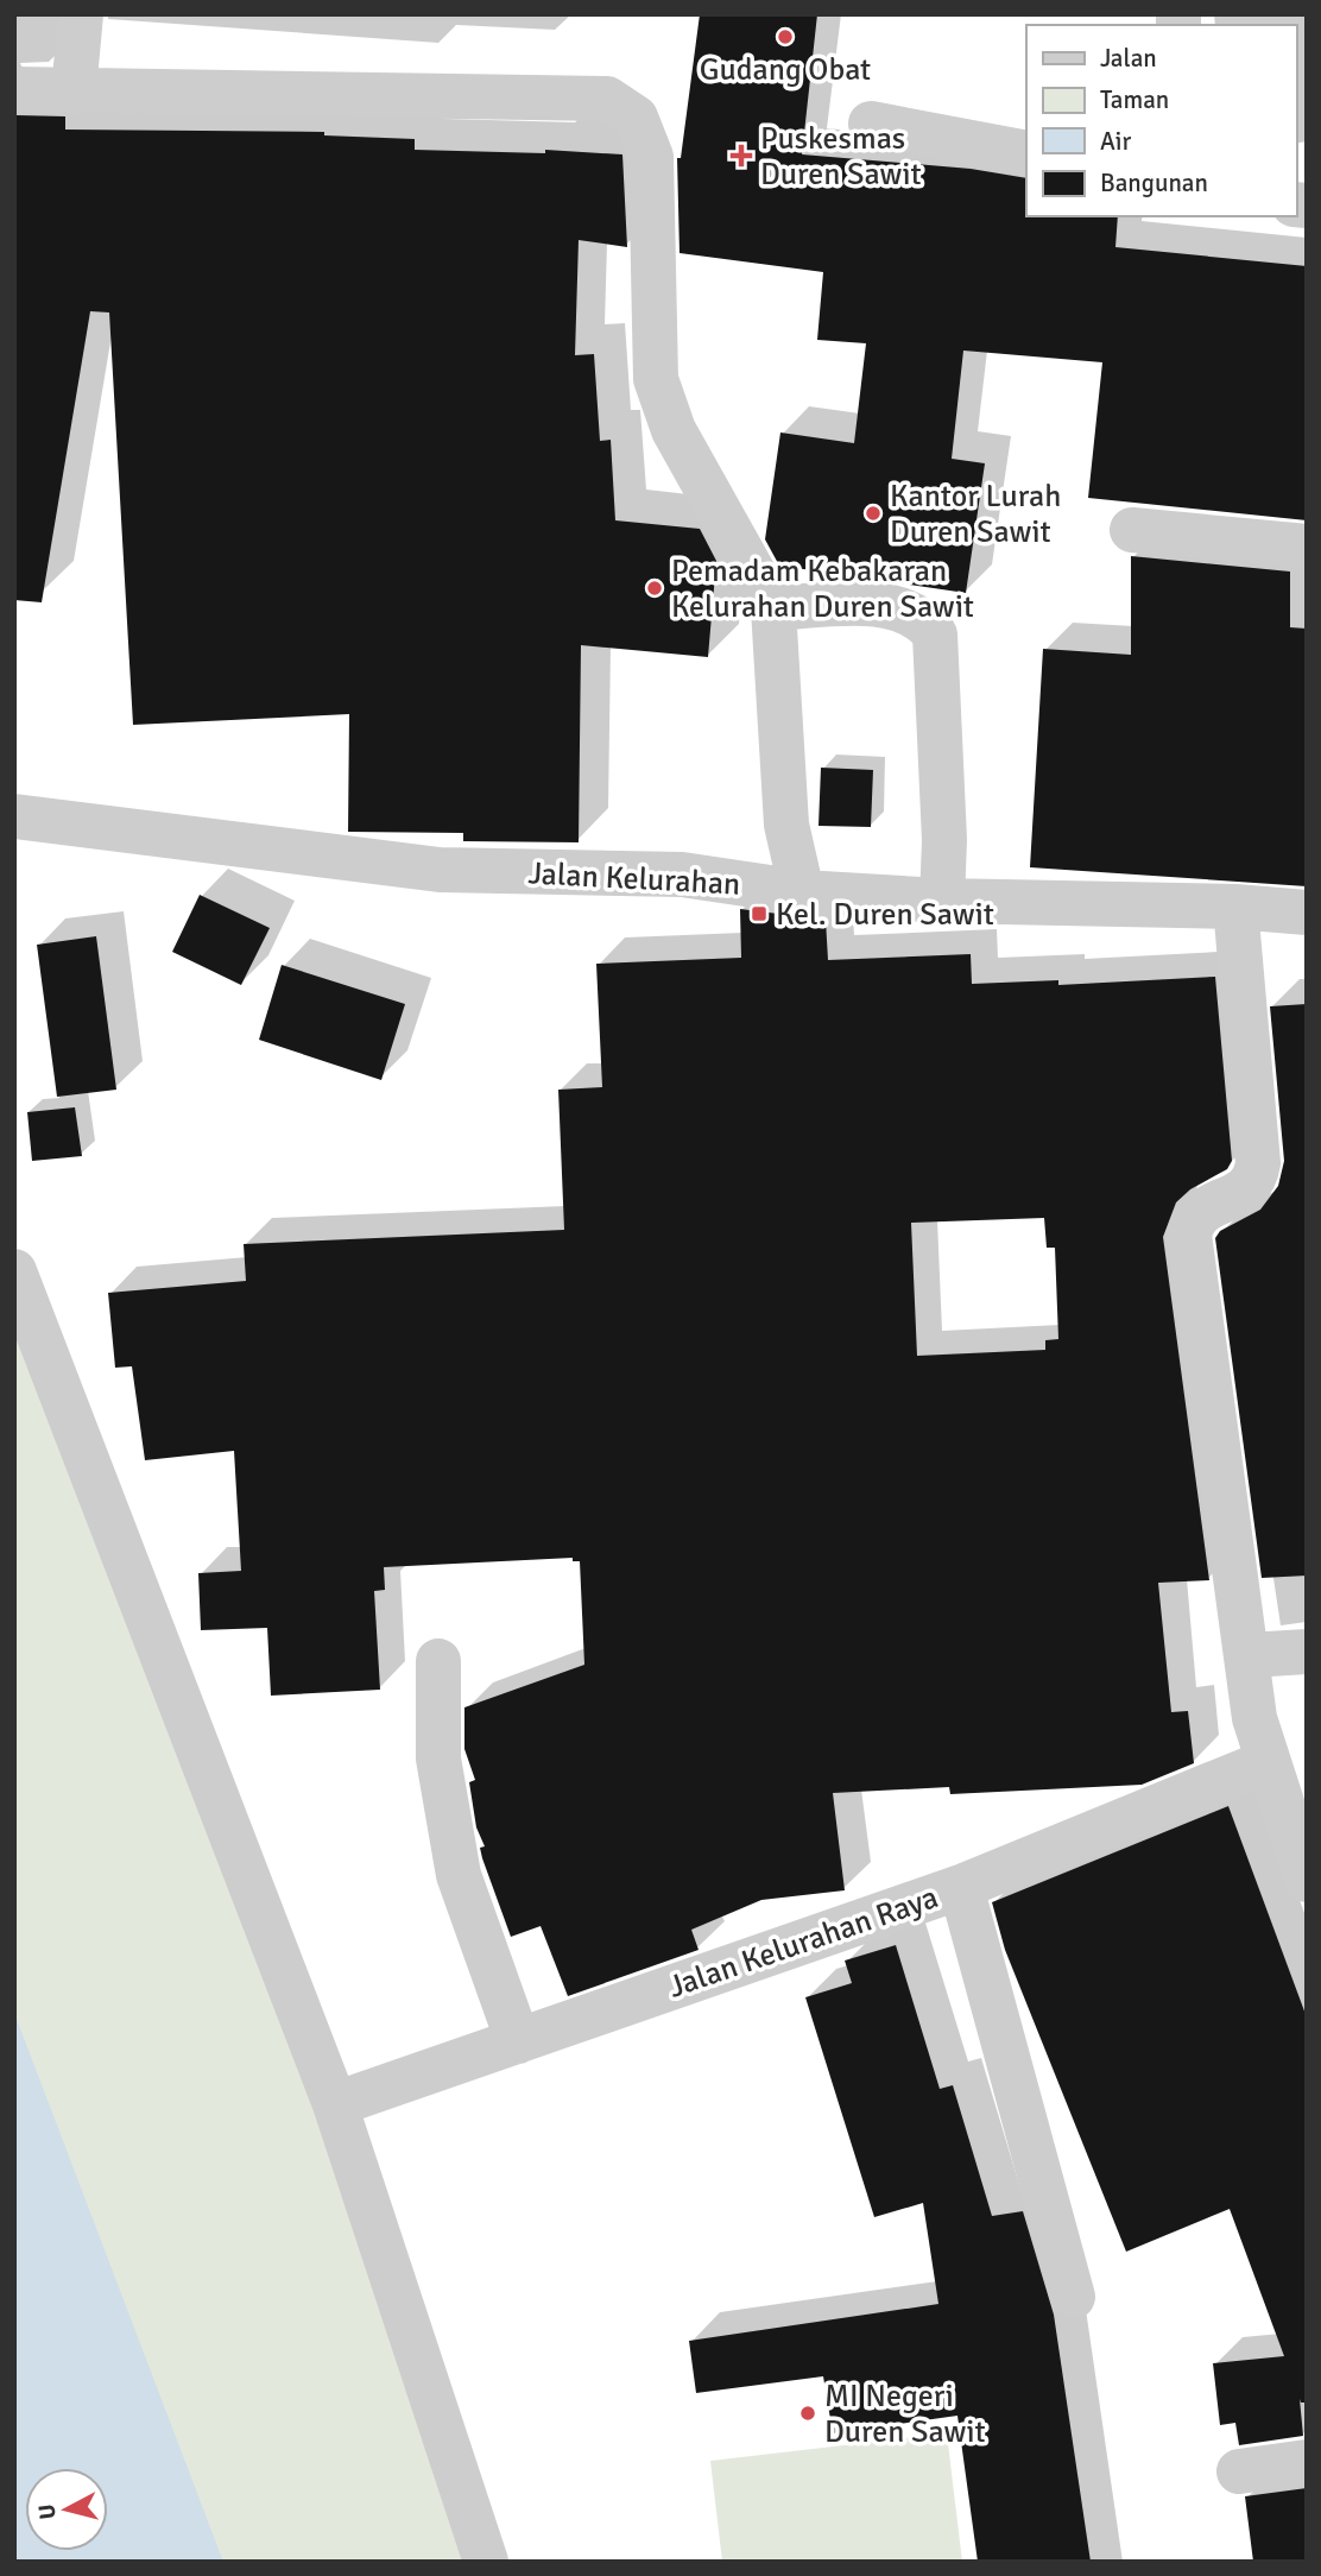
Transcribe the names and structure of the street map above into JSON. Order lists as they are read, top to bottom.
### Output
{
  "streets": {
    "street": ["Jalan Kelurahan", "Jalan Kelurahan Raya"]
  },
  "places": {
    "other": [
      "Gudang Obat",
      "Kantor Lurah Duren Sawit",
      "Pemadam Kebakaran Kelurahan Duren Sawit",
      "MI Negeri Duren Sawit"
    ],
    "health": ["Puskesmas Duren Sawit"],
    "transit": ["Kel. Duren Sawit"]
  },
  "legend": [
    "Jalan",
    "Taman",
    "Air",
    "Bangunan"
  ],
  "north": "left"
}
